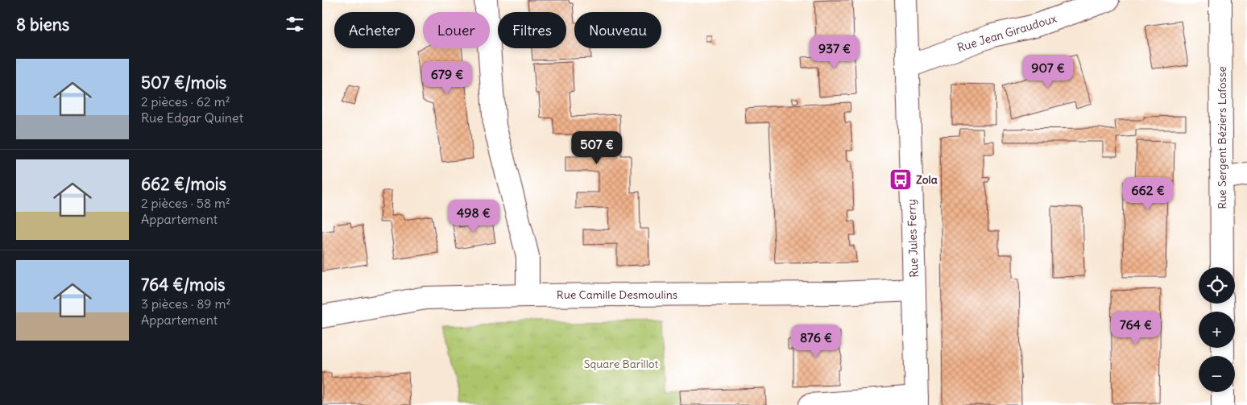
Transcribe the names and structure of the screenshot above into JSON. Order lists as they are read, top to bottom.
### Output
{
  "streets": {
    "street": [
      "Rue Jean Giraudoux",
      "Rue Sergent Béziers Lafosse",
      "Rue Jules Ferry",
      "Rue Camille Desmoulins"
    ]
  },
  "crossings": [
    ["Rue Jean Giraudoux", "Rue Jules Ferry"],
    ["Rue Jules Ferry", "Rue Camille Desmoulins"]
  ],
  "parks": ["Square Barillot"],
  "places": {
    "bus stop": ["Zola"]
  },
  "page": {
    "heading": "8 biens",
    "chip": [
      "Acheter",
      "Louer",
      "Filtres",
      "Nouveau"
    ],
    "price": [
      "937 €",
      "907 €",
      "679 €",
      "507 €",
      "662 €",
      "498 €",
      "764 €",
      "876 €"
    ],
    "list": [
      {
        "name": "507 €/mois",
        "note": "2 pièces · 62 m² · Rue Edgar Quinet"
      },
      {
        "name": "662 €/mois",
        "note": "2 pièces · 58 m² · Appartement"
      },
      {
        "name": "764 €/mois",
        "note": "3 pièces · 89 m² · Appartement"
      }
    ],
    "map_buttons": ["+", "−"]
  }
}
